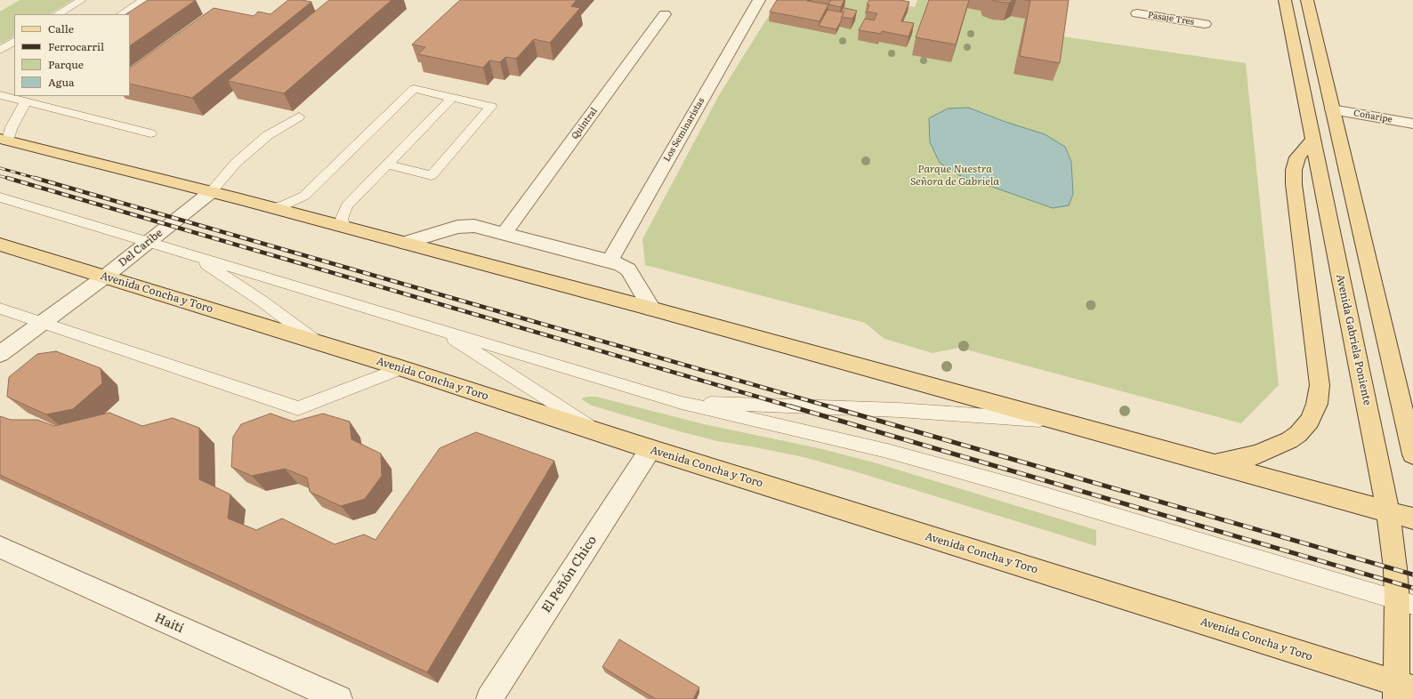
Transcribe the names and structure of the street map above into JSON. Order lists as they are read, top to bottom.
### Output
{
  "streets": {
    "main road": ["Avenida Concha y Toro", "Avenida Gabriela Poniente"],
    "street": [
      "Pasaje Tres",
      "Coñaripe",
      "Quintral",
      "Los Seminaristas",
      "Del Caribe",
      "El Peñón Chico",
      "Haití"
    ]
  },
  "crossings": [
    ["Del Caribe", "Avenida Concha y Toro"],
    ["Avenida Concha y Toro", "Avenida Gabriela Poniente"],
    ["Avenida Concha y Toro", "El Peñón Chico"]
  ],
  "parks": ["Parque Nuestra Señora de Gabriela"],
  "legend": [
    "Calle",
    "Ferrocarril",
    "Parque",
    "Agua"
  ]
}
